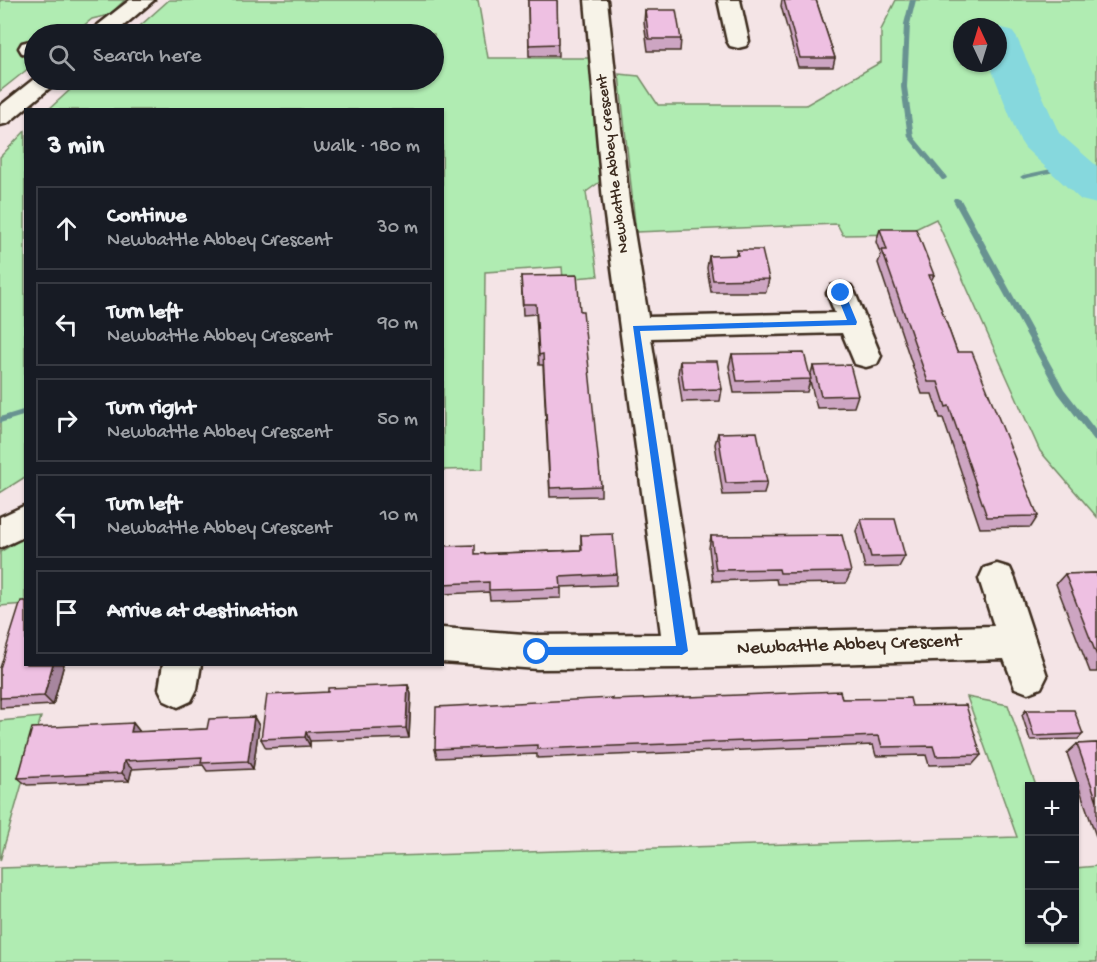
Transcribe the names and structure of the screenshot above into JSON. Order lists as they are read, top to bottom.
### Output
{
  "streets": {
    "street": ["Newbattle Abbey Crescent"]
  },
  "north": "top",
  "page": {
    "search": "Search here",
    "heading": ["3 min", "Walk · 180 m"],
    "list": [
      ["Continue", "Newbattle Abbey Crescent", "30 m"],
      ["Turn left", "Newbattle Abbey Crescent", "90 m"],
      ["Turn right", "Newbattle Abbey Crescent", "50 m"],
      ["Turn left", "Newbattle Abbey Crescent", "10 m"],
      "Arrive at destination"
    ],
    "map_buttons": ["+", "−"]
  }
}
